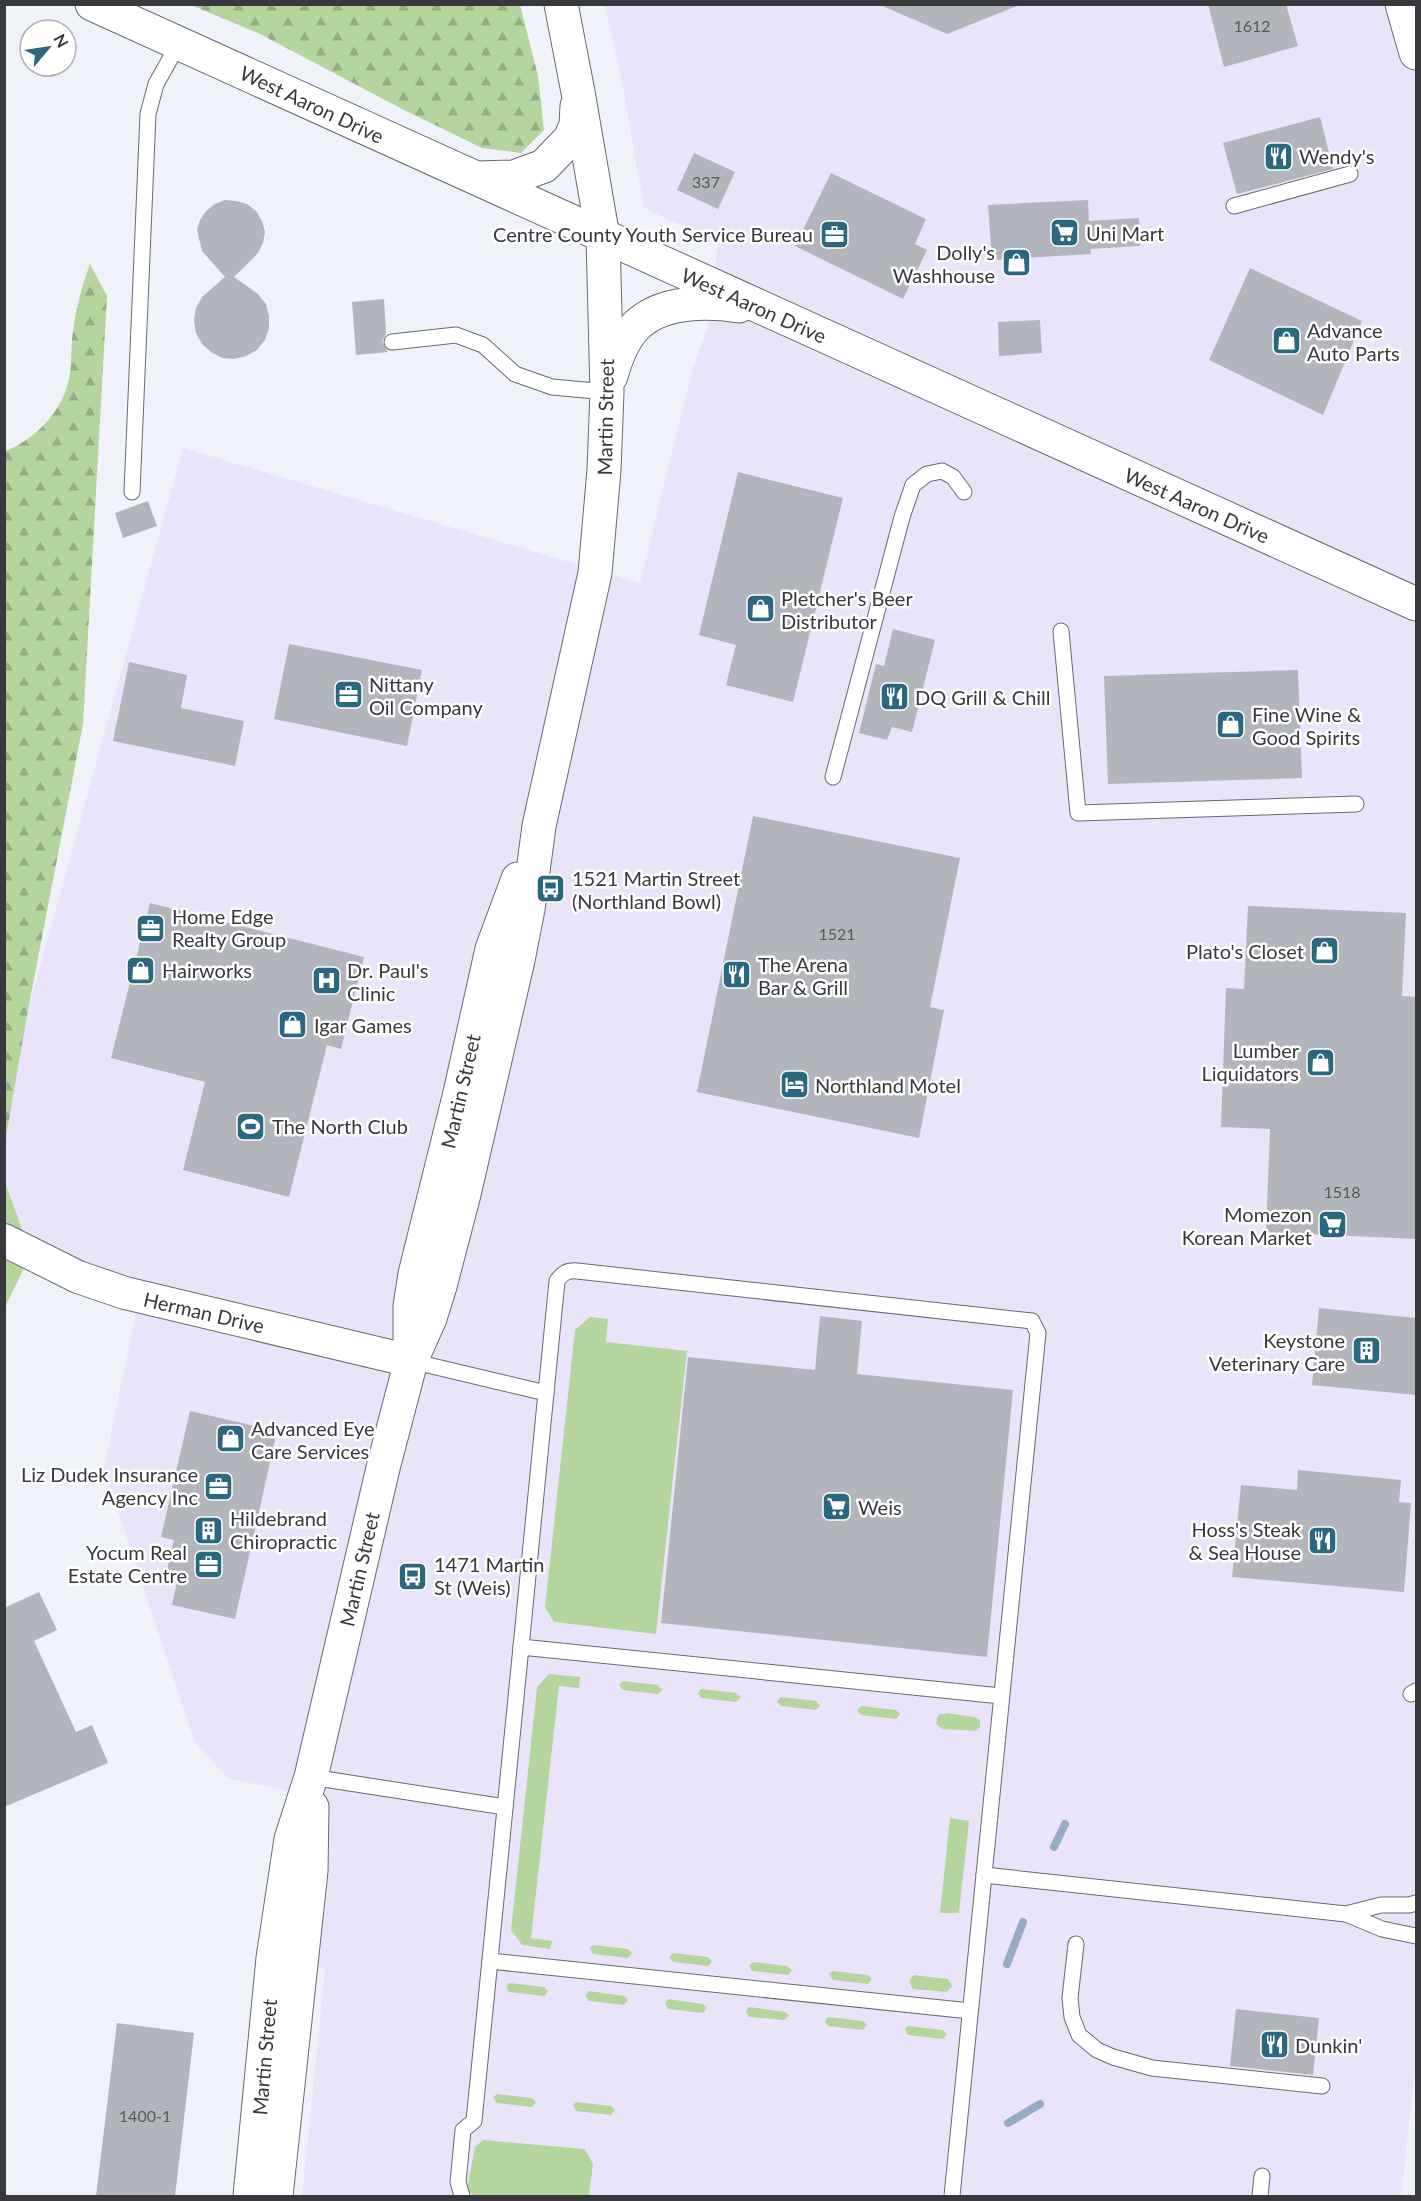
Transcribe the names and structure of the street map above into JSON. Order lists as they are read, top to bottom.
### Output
{
  "streets": {
    "street": ["West Aaron Drive", "Martin Street", "Herman Drive"]
  },
  "crossings": [
    ["West Aaron Drive", "Martin Street"],
    ["Martin Street", "Herman Drive"]
  ],
  "places": {
    "restaurant": [
      "Wendy's",
      "DQ Grill & Chill",
      "The Arena Bar & Grill",
      "Hoss's Steak & Sea House",
      "Dunkin'"
    ],
    "supermarket": ["Uni Mart", "Momezon Korean Market", "Weis"],
    "office": [
      "Centre County Youth Service Bureau",
      "Nittany Oil Company",
      "Home Edge Realty Group",
      "Liz Dudek Insurance Agency Inc",
      "Yocum Real Estate Centre"
    ],
    "shop": [
      "Dolly's Washhouse",
      "Advance Auto Parts",
      "Pletcher's Beer Distributor",
      "Fine Wine & Good Spirits",
      "Plato's Closet",
      "Hairworks",
      "Igar Games",
      "Lumber Liquidators",
      "Advanced Eye Care Services"
    ],
    "bus stop": ["1521 Martin Street (Northland Bowl)", "1471 Martin St (Weis)"],
    "hospital": ["Dr. Paul's Clinic"],
    "hotel": ["Northland Motel"],
    "sports": ["The North Club"],
    "building": ["Keystone Veterinary Care", "Hildebrand Chiropractic"]
  },
  "house_numbers": [
    "1612",
    "337",
    "1521",
    "1518",
    "1400-1"
  ],
  "north": "top right"
}
